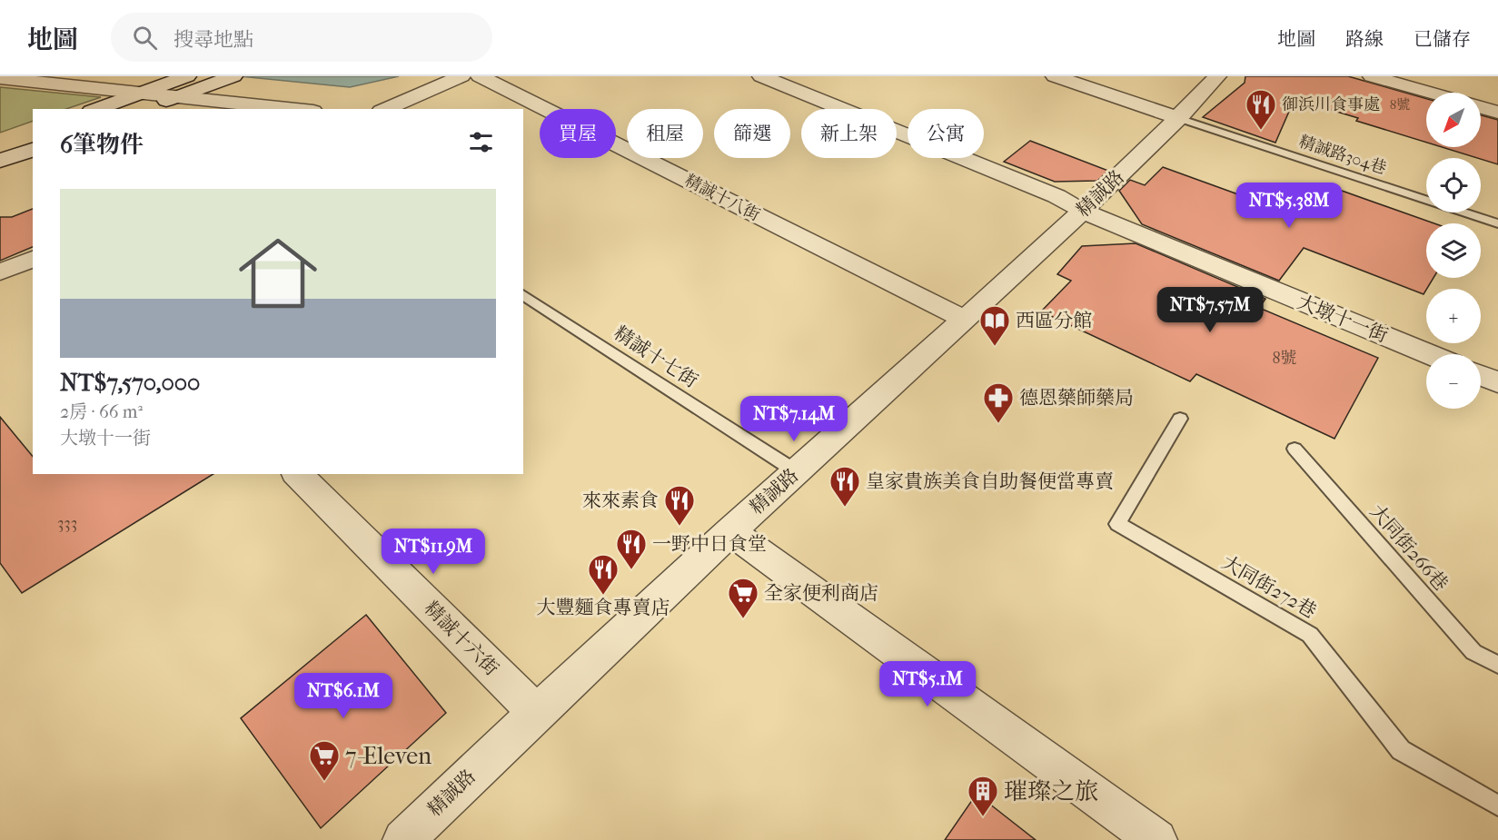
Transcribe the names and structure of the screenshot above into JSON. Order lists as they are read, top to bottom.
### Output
{
  "streets": {
    "street": [
      "精誠路",
      "精誠十八街",
      "大墩十一街",
      "精誠十六街"
    ],
    "lane": [
      "精誠路304巷",
      "精誠十七街",
      "大同街266巷",
      "大同街272巷"
    ]
  },
  "crossings": [
    ["精誠路304巷", "精誠路"],
    ["精誠路", "精誠十八街"],
    ["精誠路", "大墩十一街"],
    ["精誠路", "精誠十七街"],
    ["精誠路", "精誠十六街"]
  ],
  "places": {
    "restaurant": [
      "御浜川食事處",
      "皇家貴族美食自助餐便當專賣",
      "來來素食",
      "一野中日食堂",
      "大豐麵食專賣店"
    ],
    "library": ["西區分館"],
    "pharmacy": ["德恩藥師藥局"],
    "supermarket": ["全家便利商店", "7-Eleven"],
    "building": ["璀璨之旅"]
  },
  "house_numbers": ["8號", "8號", "333"],
  "north": "bottom left",
  "page": {
    "header": "地圖",
    "search": "搜尋地點",
    "nav": ["地圖", "路線", "已儲存"],
    "map_buttons": ["+", "−"],
    "chip": [
      "買屋",
      "租屋",
      "篩選",
      "新上架",
      "公寓"
    ],
    "heading": "6筆物件",
    "list": [
      {
        "name": "NT$7,570,000",
        "note": "2房 · 66 m² · 大墩十一街"
      }
    ],
    "price": [
      "NT$5.38M",
      "NT$7.57M",
      "NT$7.14M",
      "NT$11.9M",
      "NT$5.1M",
      "NT$6.1M"
    ]
  }
}
